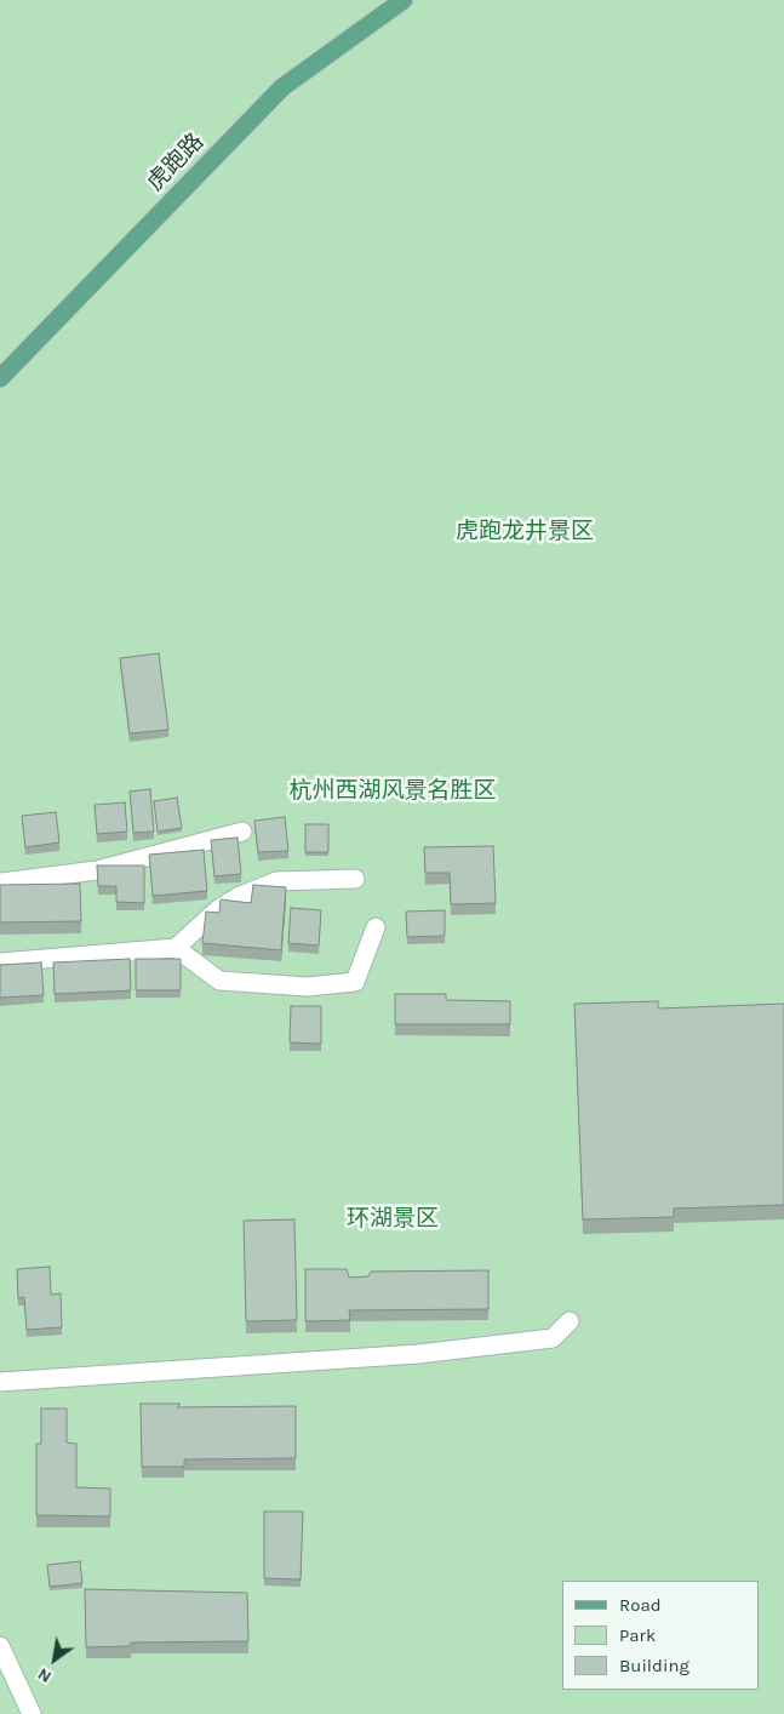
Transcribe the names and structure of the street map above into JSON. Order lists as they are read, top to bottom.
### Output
{
  "streets": {
    "main road": ["虎跑路"]
  },
  "parks": ["虎跑龙井景区", "杭州西湖风景名胜区", "环湖景区"],
  "legend": ["Road", "Park", "Building"],
  "north": "bottom left"
}
